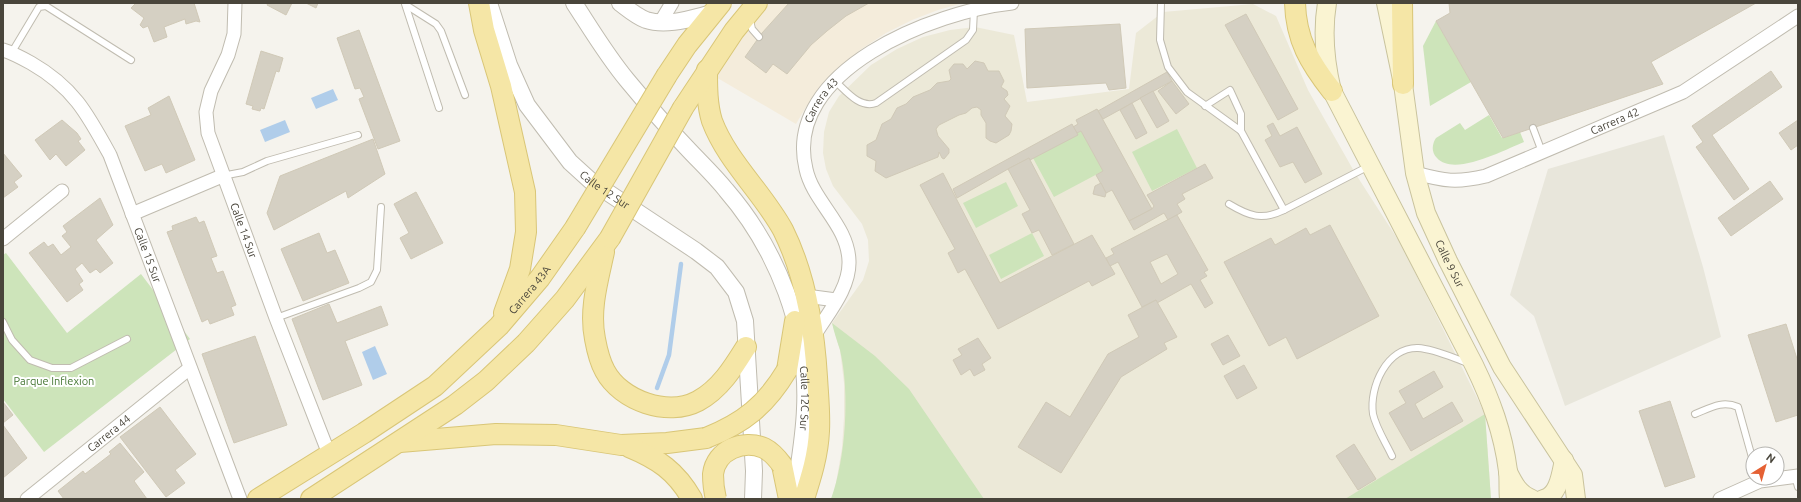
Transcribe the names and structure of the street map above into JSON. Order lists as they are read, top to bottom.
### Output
{
  "streets": {
    "main road": ["Calle 9 Sur", "Carrera 43A"],
    "street": [
      "Carrera 43",
      "Carrera 42",
      "Calle 12 Sur",
      "Calle 14 Sur",
      "Calle 15 Sur",
      "Calle 12C Sur",
      "Carrera 44"
    ]
  },
  "crossings": [
    ["Carrera 42", "Calle 9 Sur"],
    ["Calle 14 Sur", "Carrera 43A"],
    ["Calle 15 Sur", "Carrera 44"]
  ],
  "parks": ["Parque Inflexion"],
  "north": "top right"
}
